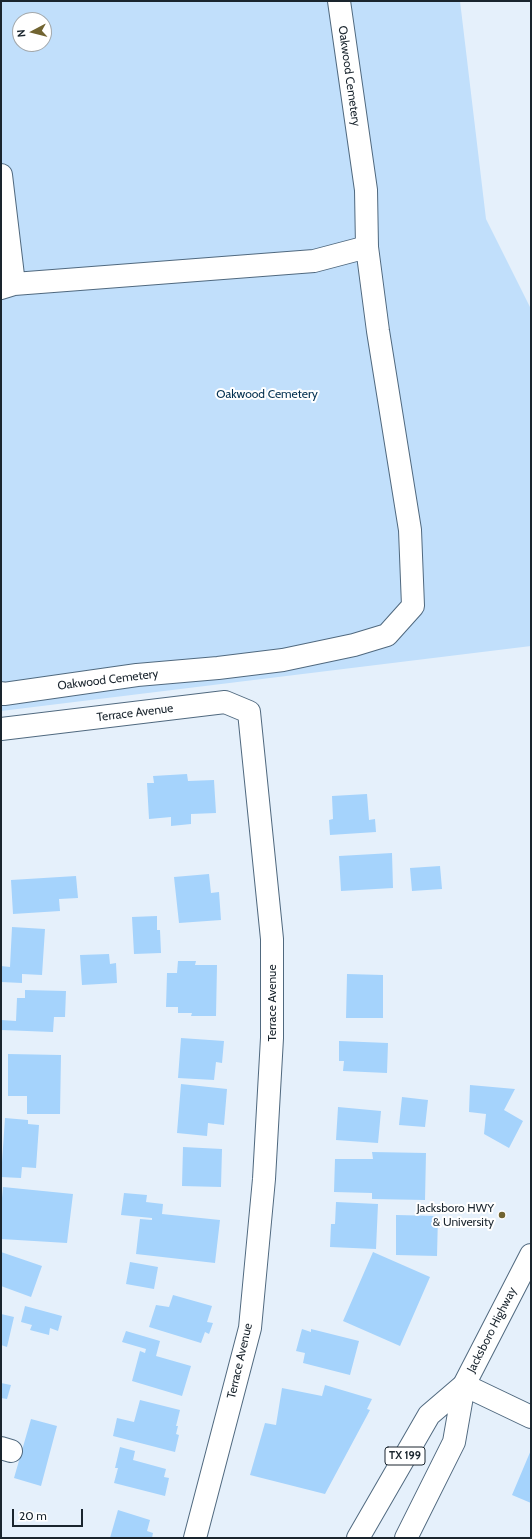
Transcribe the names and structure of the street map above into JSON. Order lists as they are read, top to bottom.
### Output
{
  "streets": {
    "street": [
      "Oakwood Cemetery",
      "Terrace Avenue",
      "Jacksboro Highway",
      "TX 199"
    ]
  },
  "parks": ["Oakwood Cemetery"],
  "places": ["Jacksboro HWY & University"],
  "scale_bar": "20 m",
  "north": "left"
}
